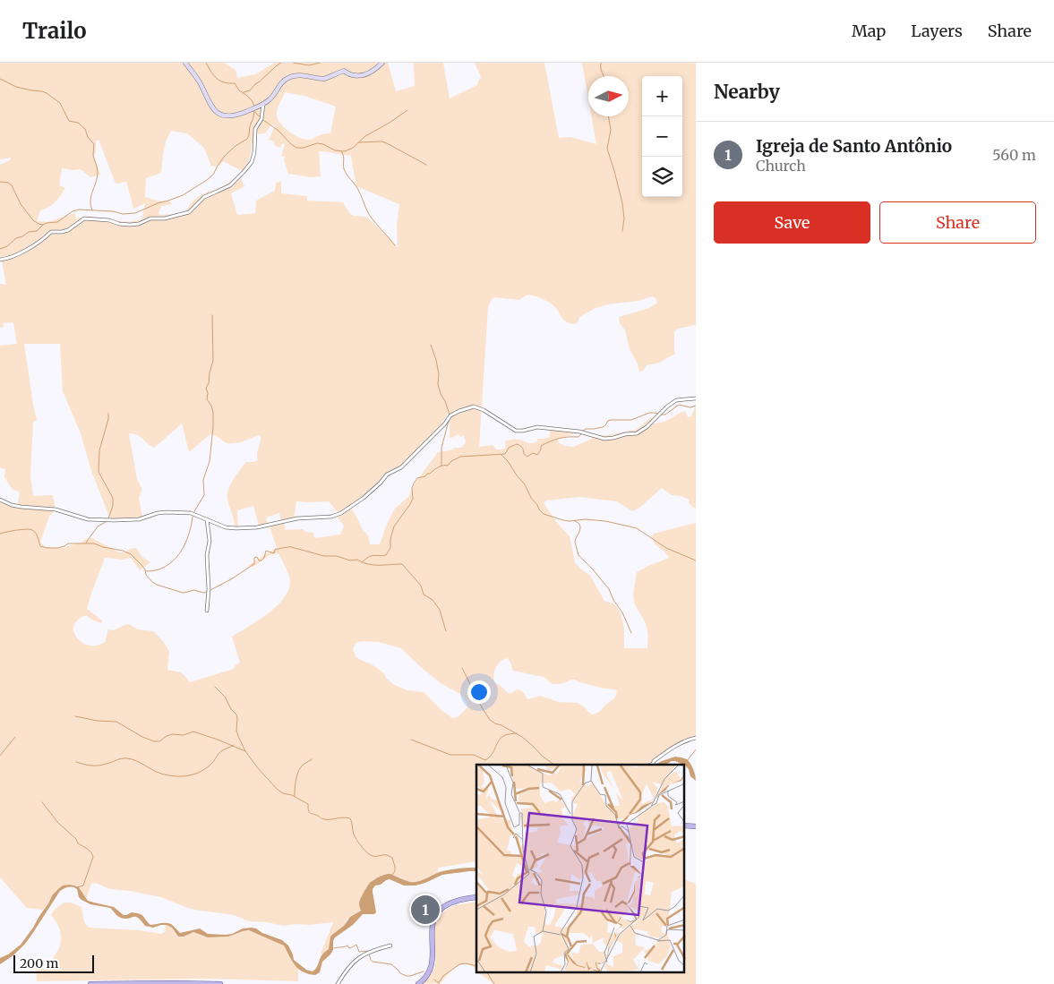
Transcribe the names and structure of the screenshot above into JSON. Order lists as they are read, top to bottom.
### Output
{
  "scale_bar": "200 m",
  "north": "right",
  "page": {
    "header": "Trailo",
    "nav": ["Map", "Layers", "Share"],
    "heading": "Nearby",
    "map_buttons": ["+", "−"],
    "list": [
      {
        "mark": "1",
        "name": "Igreja de Santo Antônio",
        "note": "Church",
        "value": "560 m"
      }
    ],
    "buttons": ["Save", "Share"],
    "pins": "1",
    "scale": "200 m"
  }
}
